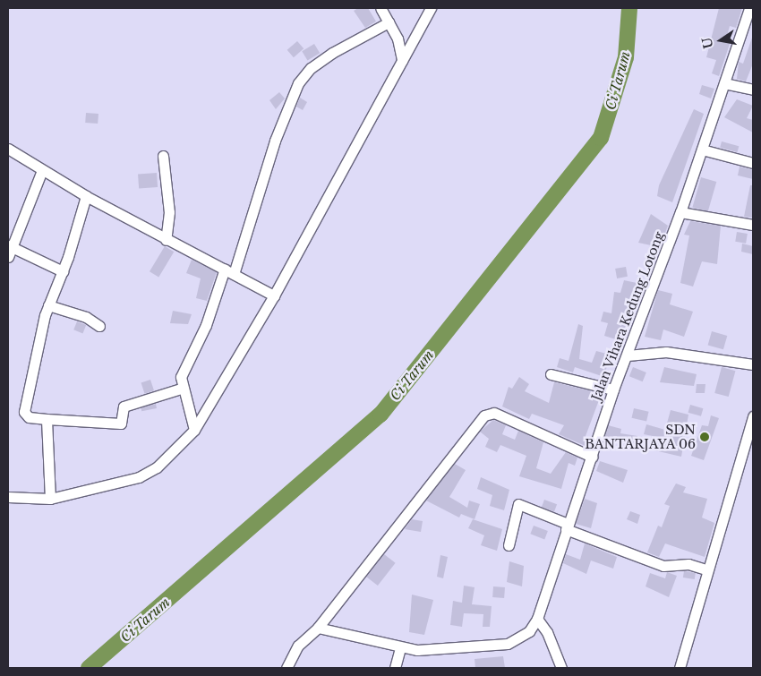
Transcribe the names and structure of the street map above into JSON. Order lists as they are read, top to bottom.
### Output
{
  "streets": {
    "street": ["Jalan Vihara Kedung Lotong"]
  },
  "water": ["Ci Tarum"],
  "places": ["SDN BANTARJAYA 06"],
  "north": "left"
}
